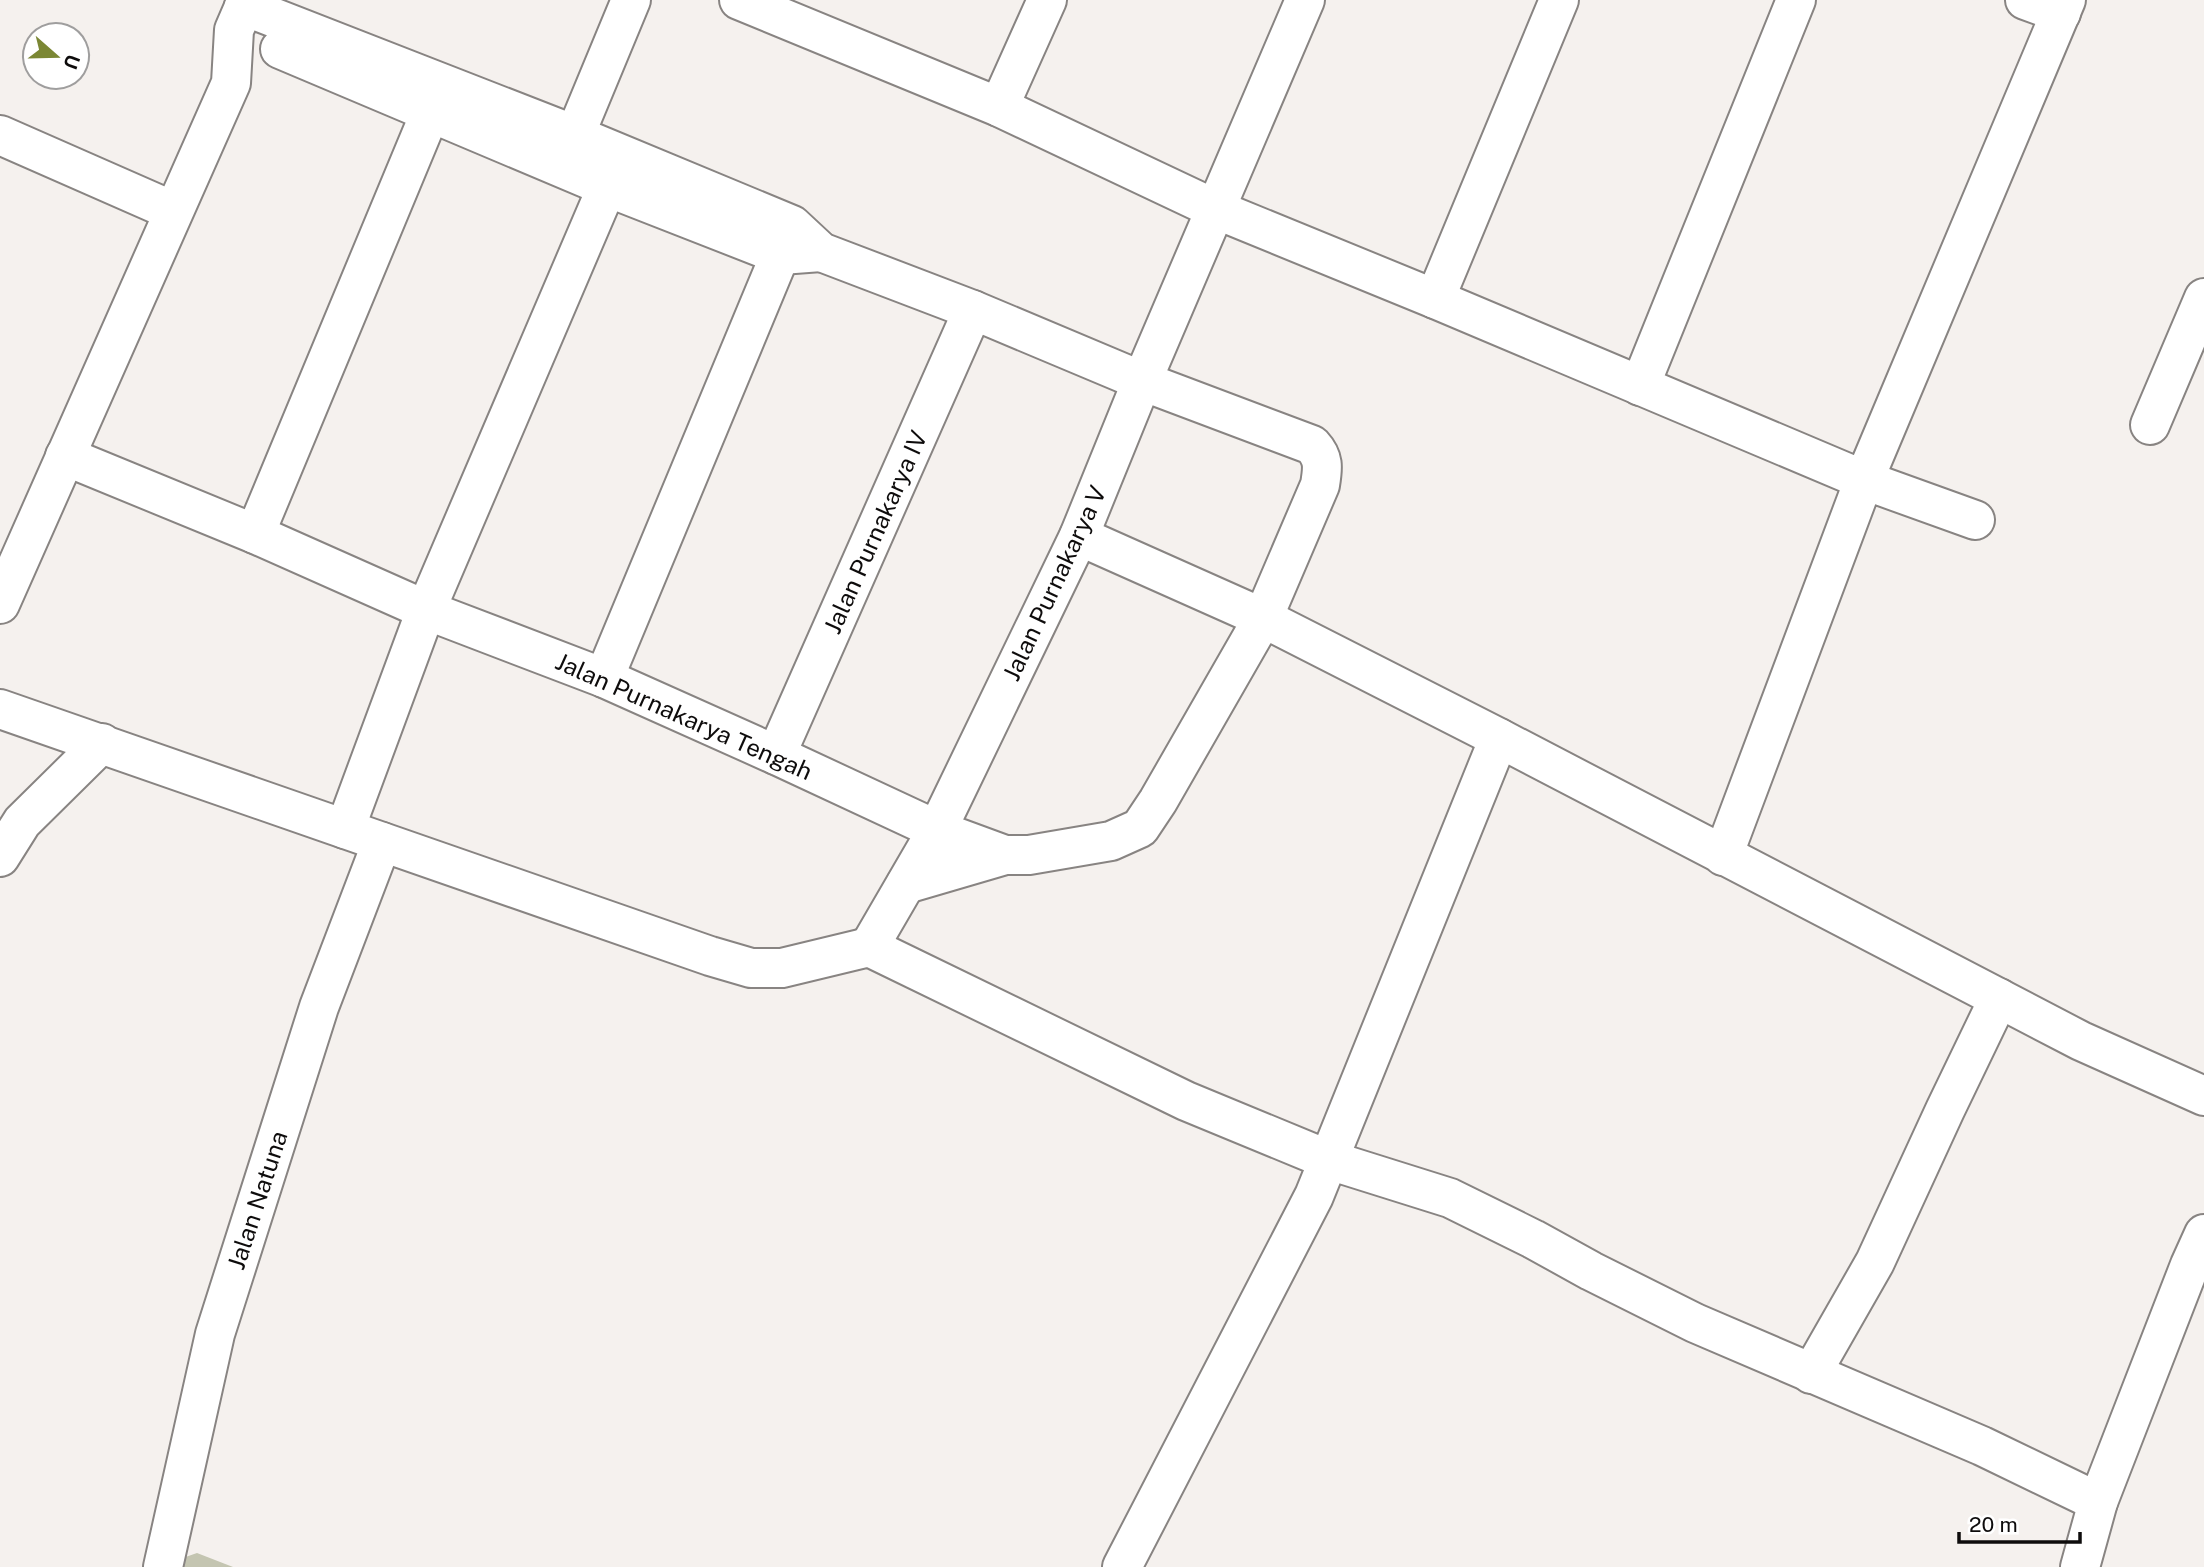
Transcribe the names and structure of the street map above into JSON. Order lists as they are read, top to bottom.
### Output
{
  "streets": {
    "street": [
      "Jalan Purnakarya IV",
      "Jalan Purnakarya V",
      "Jalan Purnakarya Tengah",
      "Jalan Natuna"
    ]
  },
  "crossings": [
    ["Jalan Purnakarya IV", "Jalan Purnakarya Tengah"],
    ["Jalan Purnakarya V", "Jalan Purnakarya Tengah"]
  ],
  "scale_bar": "20 m",
  "north": "right"
}
